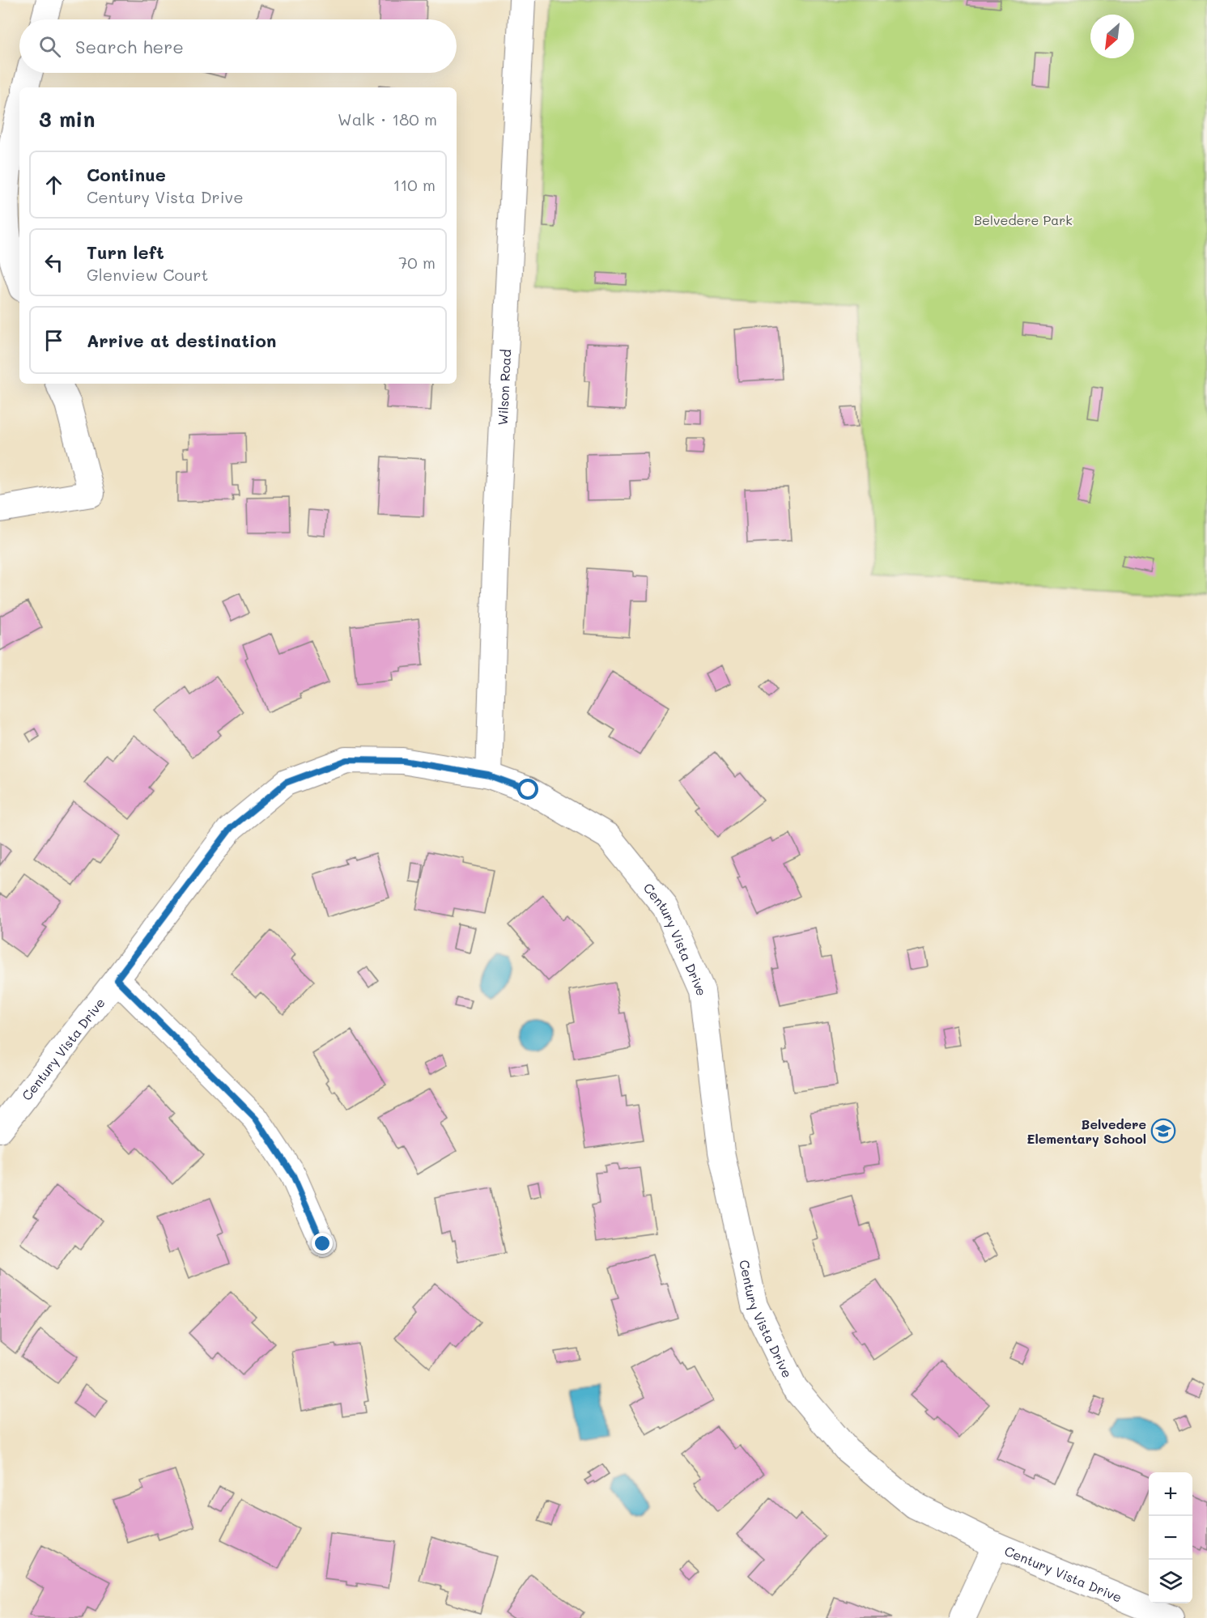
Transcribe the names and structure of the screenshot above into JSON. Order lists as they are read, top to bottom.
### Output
{
  "streets": {
    "street": ["Wilson Road", "Century Vista Drive"]
  },
  "crossings": [
    ["Wilson Road", "Century Vista Drive"]
  ],
  "parks": ["Belvedere Park"],
  "places": {
    "school or university": ["Belvedere Elementary School"]
  },
  "north": "bottom left",
  "page": {
    "search": "Search here",
    "heading": ["3 min", "Walk · 180 m"],
    "list": [
      ["Continue", "Century Vista Drive", "110 m"],
      ["Turn left", "Glenview Court", "70 m"],
      "Arrive at destination"
    ],
    "map_buttons": ["+", "−"]
  }
}
